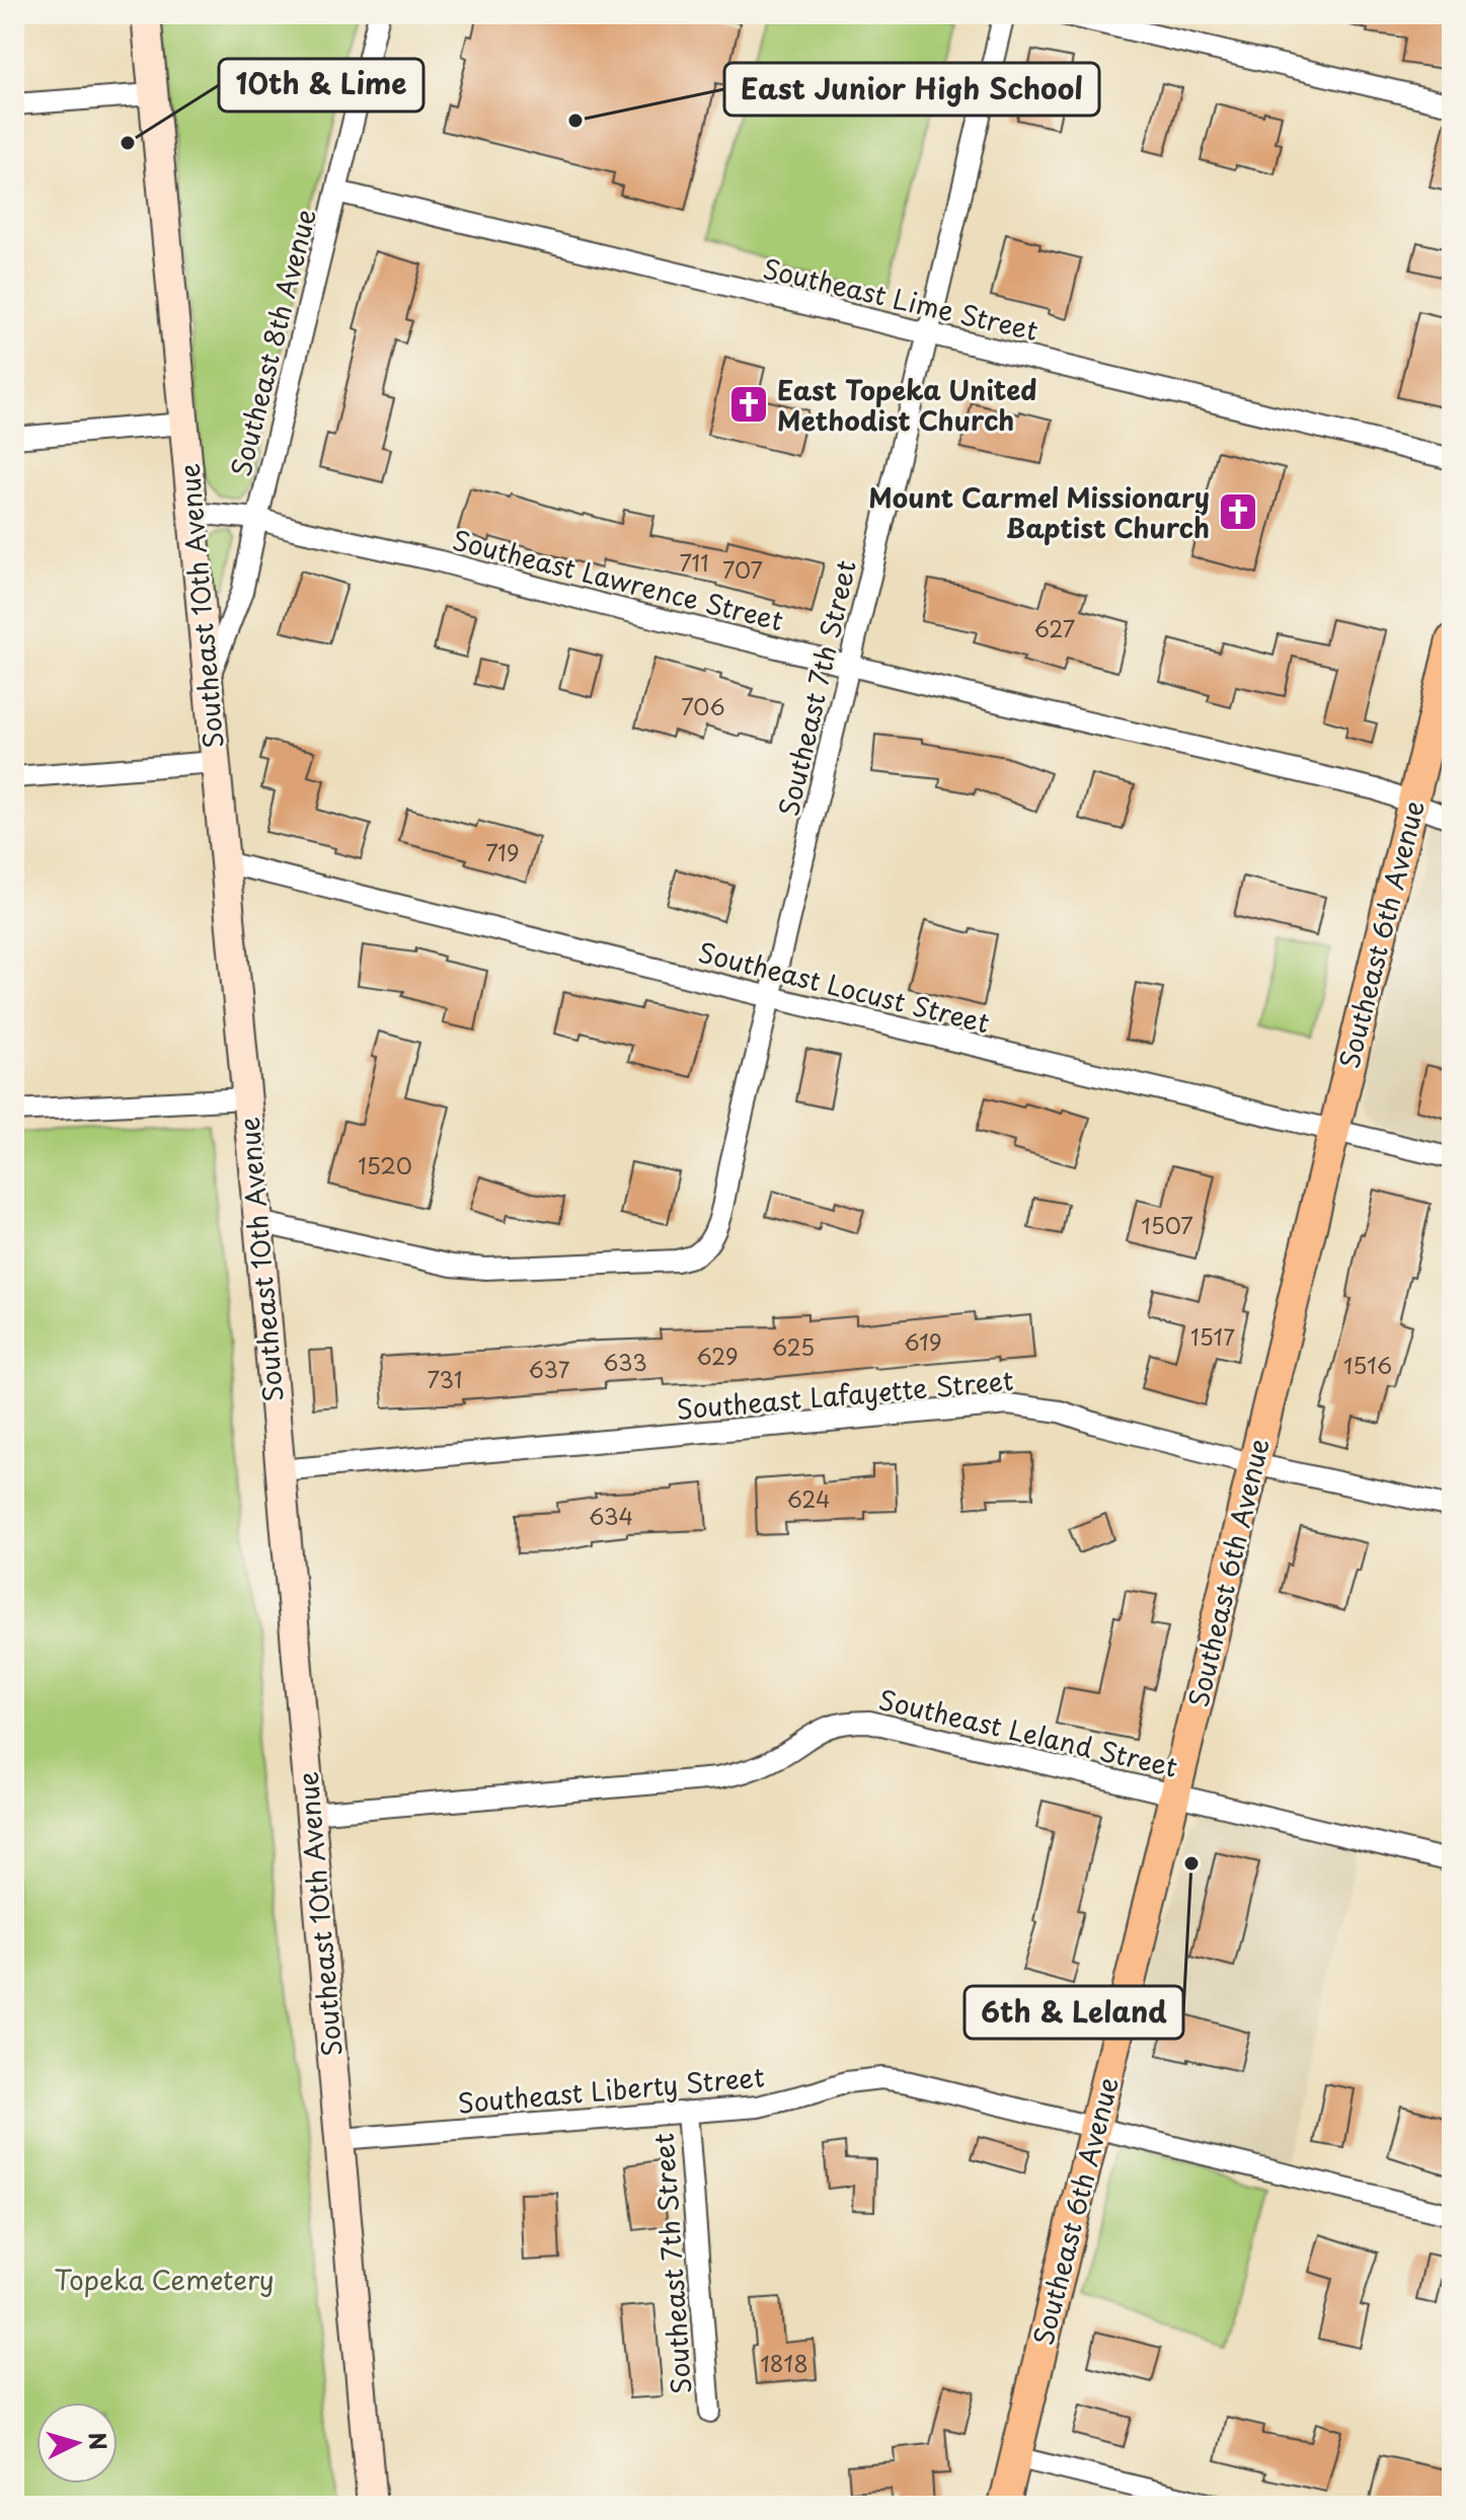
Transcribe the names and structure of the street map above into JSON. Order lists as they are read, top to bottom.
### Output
{
  "streets": {
    "main road": ["Southeast 10th Avenue", "Southeast 6th Avenue"],
    "street": [
      "Southeast Lime Street",
      "Southeast 8th Avenue",
      "Southeast Lawrence Street",
      "Southeast 7th Street",
      "Southeast Locust Street",
      "Southeast Lafayette Street",
      "Southeast Leland Street",
      "Southeast Liberty Street"
    ]
  },
  "crossings": [
    ["Southeast Lime Street", "Southeast 8th Avenue"],
    ["Southeast Lime Street", "Southeast 7th Street"],
    ["Southeast 8th Avenue", "Southeast Lawrence Street"],
    ["Southeast 8th Avenue", "Southeast 10th Avenue"],
    ["Southeast Lawrence Street", "Southeast 10th Avenue"],
    ["Southeast Lawrence Street", "Southeast 7th Street"],
    ["Southeast Lawrence Street", "Southeast 6th Avenue"],
    ["Southeast 10th Avenue", "Southeast 7th Street"],
    ["Southeast 10th Avenue", "Southeast Locust Street"],
    ["Southeast 10th Avenue", "Southeast Lafayette Street"],
    ["Southeast 10th Avenue", "Southeast Leland Street"],
    ["Southeast 10th Avenue", "Southeast Liberty Street"],
    ["Southeast 7th Street", "Southeast Locust Street"],
    ["Southeast 7th Street", "Southeast Liberty Street"],
    ["Southeast 6th Avenue", "Southeast Locust Street"],
    ["Southeast 6th Avenue", "Southeast Lafayette Street"],
    ["Southeast 6th Avenue", "Southeast Leland Street"],
    ["Southeast 6th Avenue", "Southeast Liberty Street"]
  ],
  "parks": ["Topeka Cemetery"],
  "places": {
    "other": ["East Junior High School", "10th & Lime", "6th & Leland"],
    "church": ["East Topeka United Methodist Church", "Mount Carmel Missionary Baptist Church"]
  },
  "house_numbers": [
    "711",
    "707",
    "627",
    "706",
    "719",
    "1520",
    "1507",
    "1517",
    "619",
    "625",
    "629",
    "633",
    "1516",
    "637",
    "731",
    "624",
    "634",
    "1818"
  ],
  "north": "right"
}
